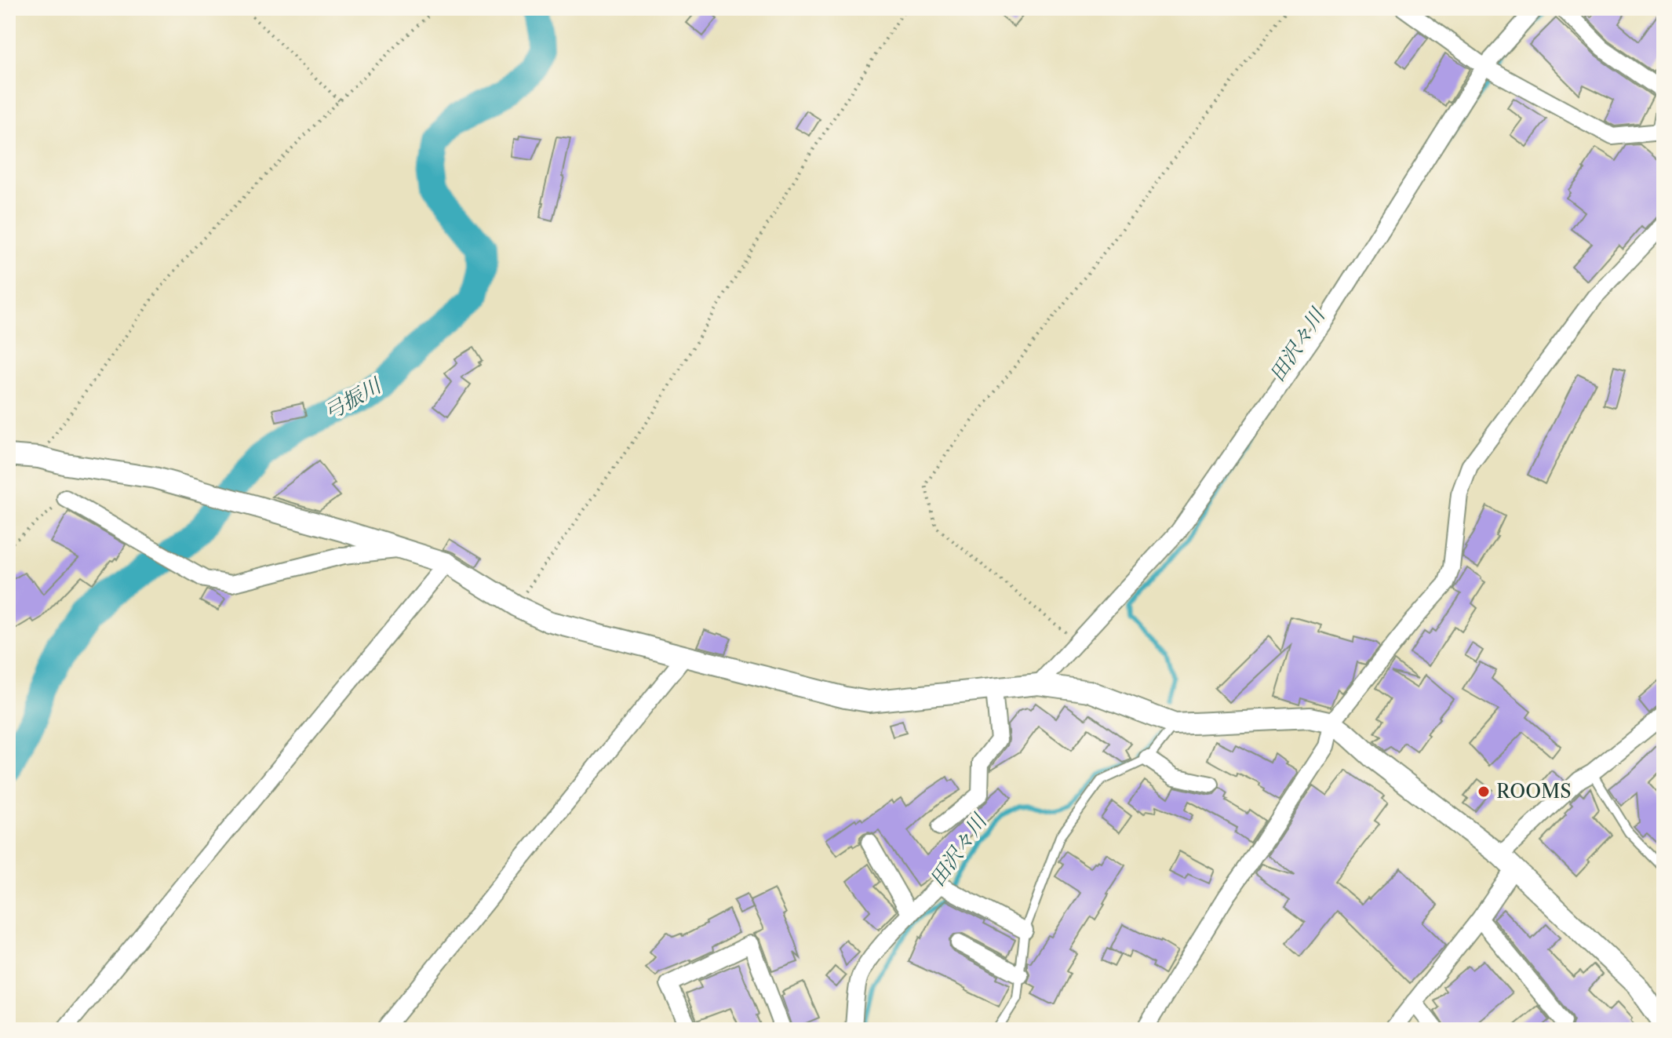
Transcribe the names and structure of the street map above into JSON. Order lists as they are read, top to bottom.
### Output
{
  "water": ["田沢々川", "弓振川"],
  "places": ["ROOMS"]
}
